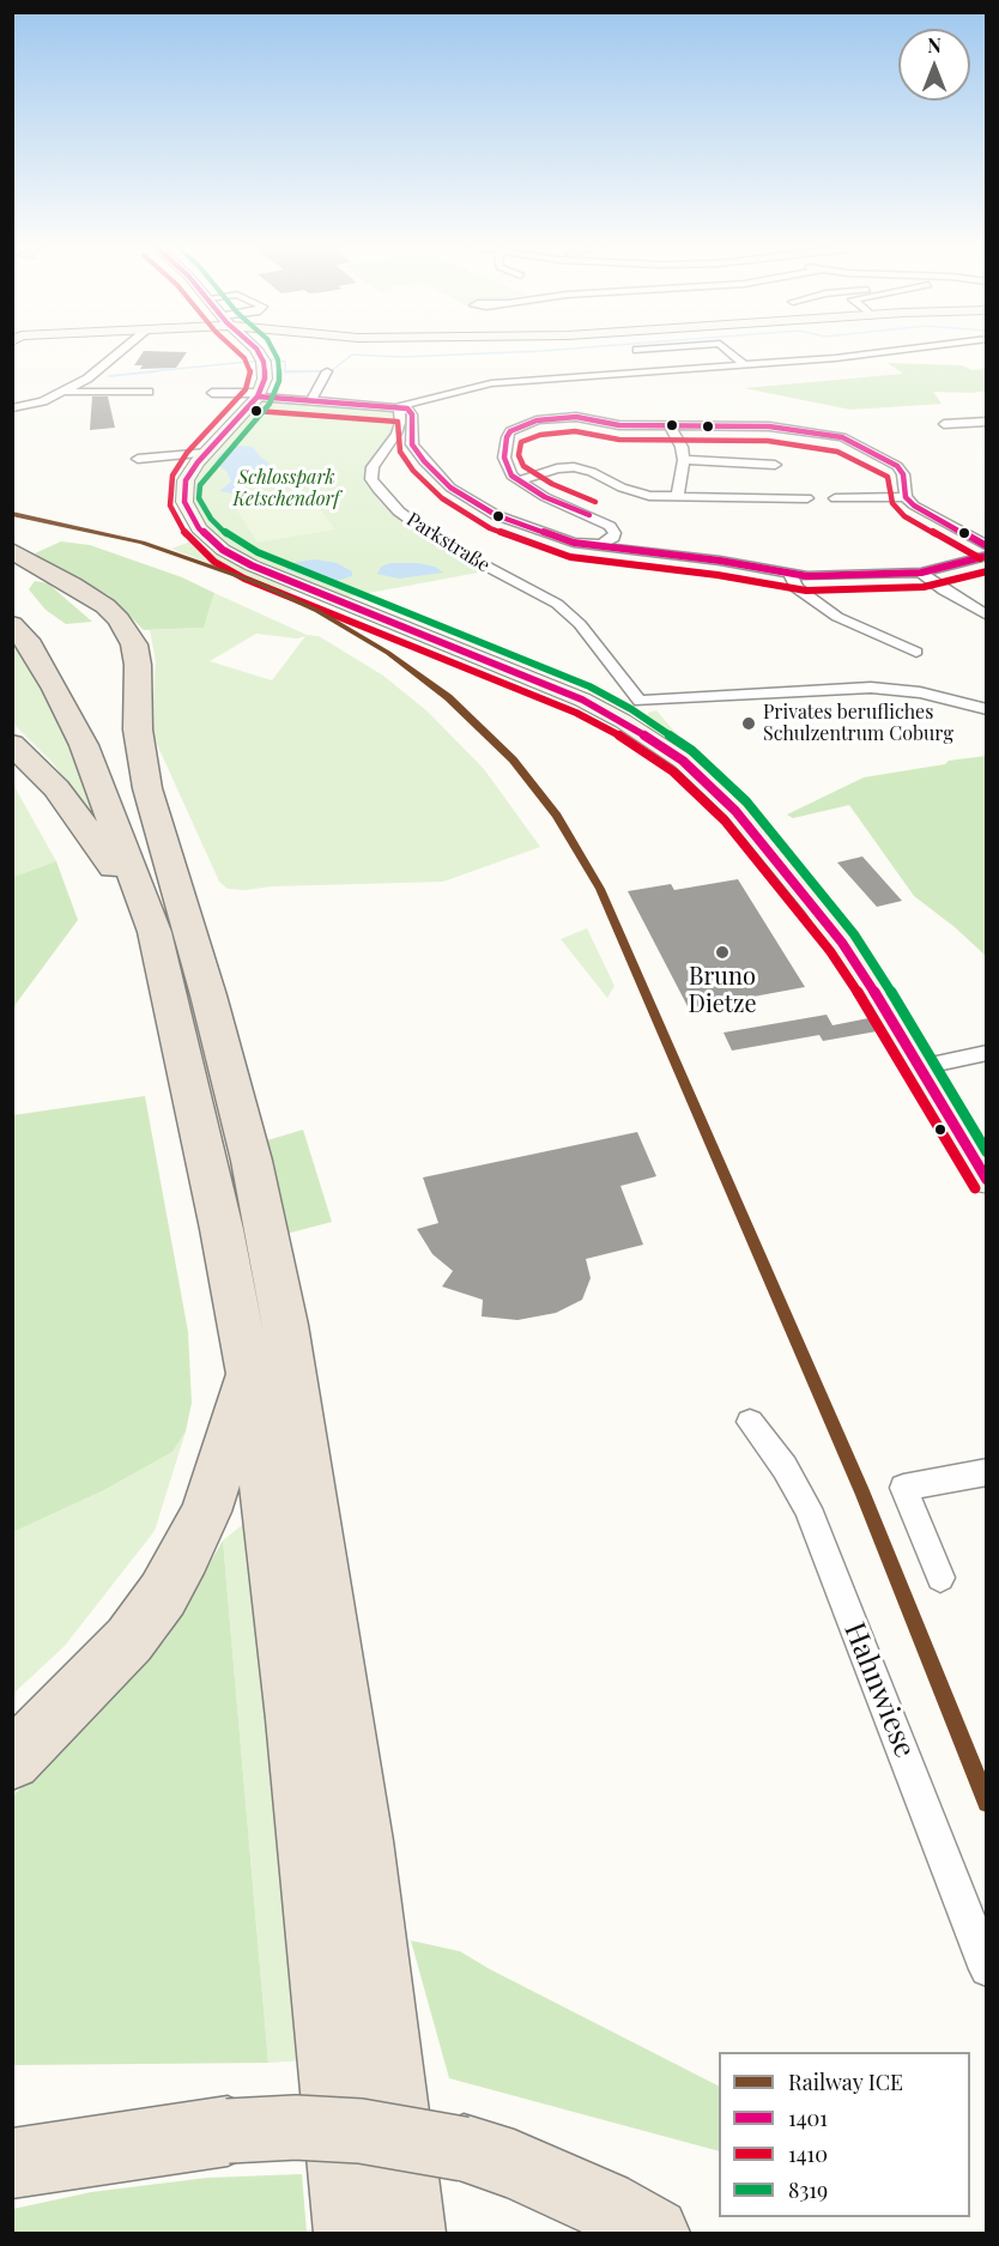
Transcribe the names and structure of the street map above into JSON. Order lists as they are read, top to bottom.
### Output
{
  "streets": {
    "street": ["Parkstraße", "Hahnwiese"]
  },
  "parks": ["Schlosspark Ketschendorf"],
  "places": ["Privates berufliches Schulzentrum Coburg", "Bruno Dietze"],
  "lines": [
    "transit line 1401",
    "transit line 1410",
    "transit line 8319",
    "rail line ICE"
  ],
  "legend": [
    "Railway ICE",
    "1401",
    "1410",
    "8319"
  ],
  "north": "top"
}
